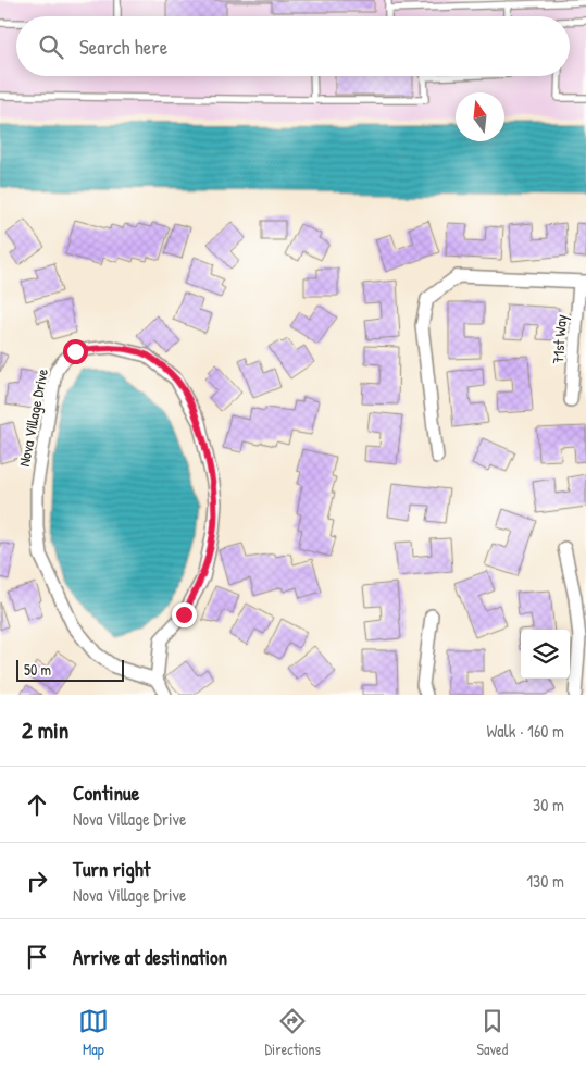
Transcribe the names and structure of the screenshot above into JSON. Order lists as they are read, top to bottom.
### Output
{
  "streets": {
    "street": ["71st Way", "Nova Village Drive"]
  },
  "scale_bar": "50 m",
  "north": "top",
  "page": {
    "search": "Search here",
    "scale": "50 m",
    "heading": ["2 min", "Walk · 160 m"],
    "list": [
      ["Continue", "Nova Village Drive", "30 m"],
      ["Turn right", "Nova Village Drive", "130 m"],
      "Arrive at destination"
    ],
    "nav": ["Map", "Directions", "Saved"]
  }
}
